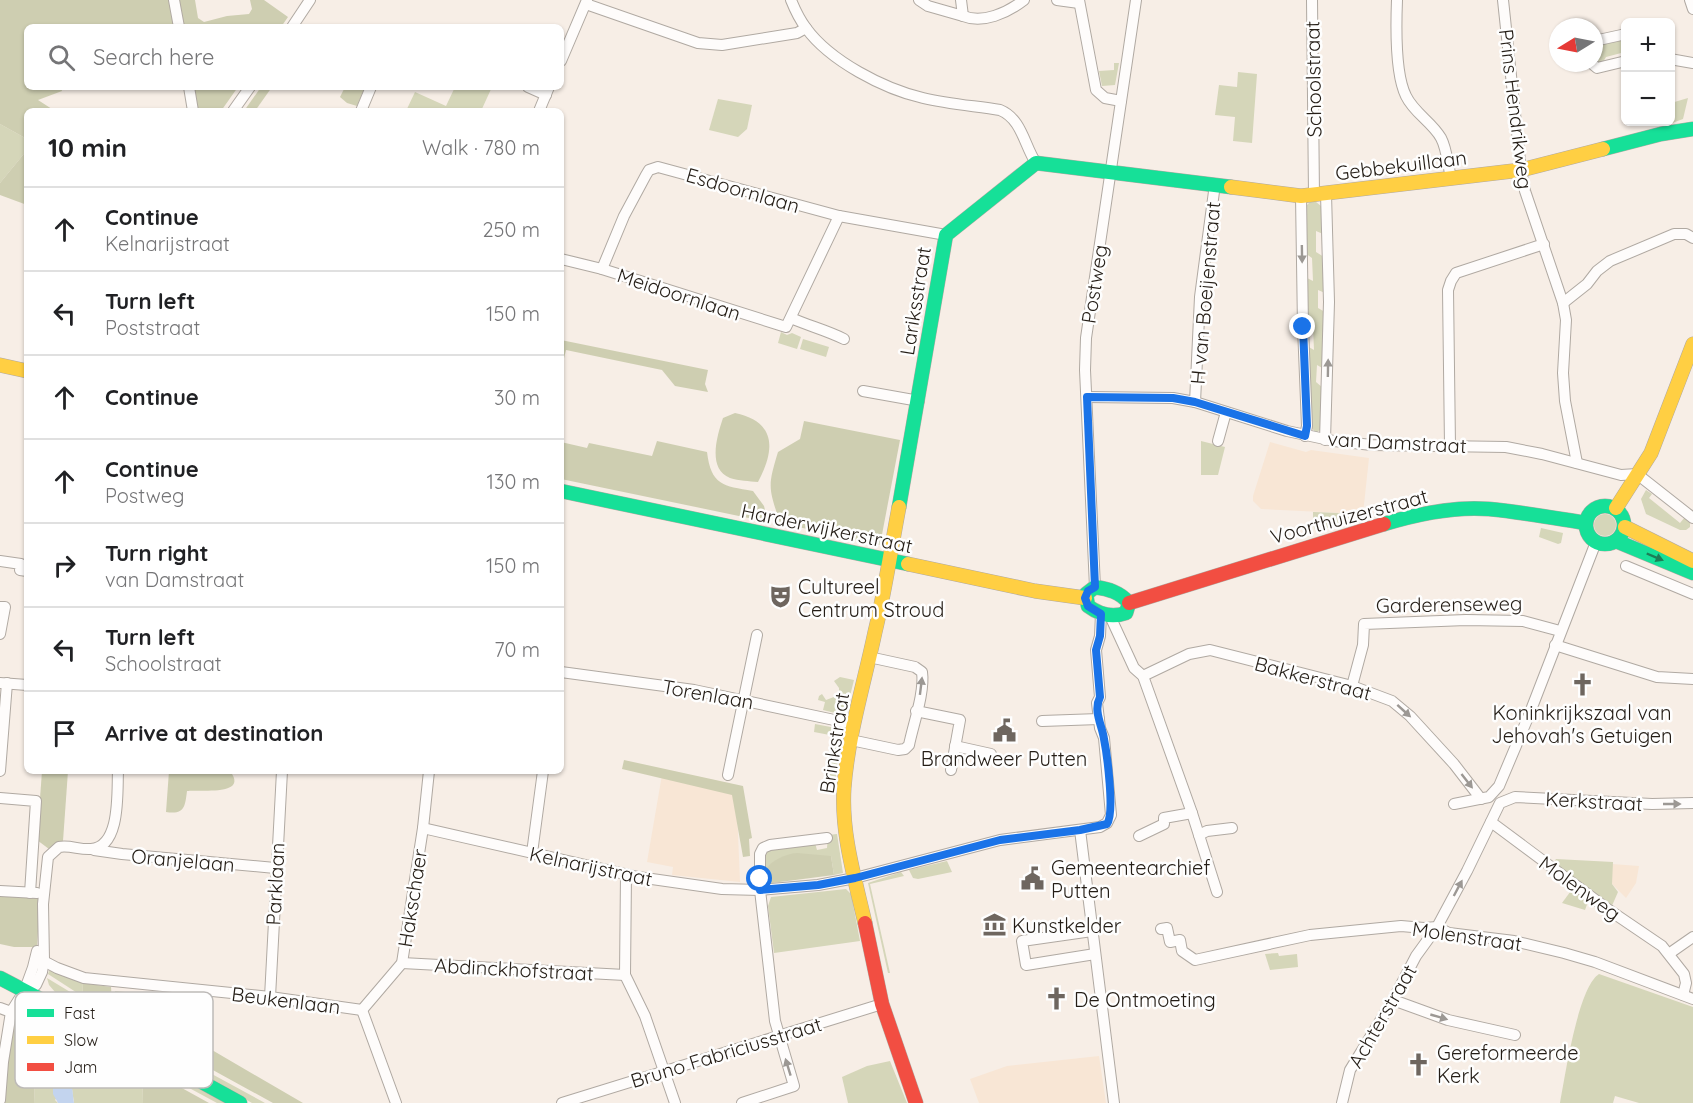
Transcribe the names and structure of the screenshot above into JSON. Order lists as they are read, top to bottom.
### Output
{
  "streets": {
    "main road": [
      "Gebbekuillaan",
      "Lariksstraat",
      "Voorthuizerstraat",
      "Harderwijkerstraat",
      "Brinkstraat"
    ],
    "street": [
      "Schoolstraat",
      "Prins Hendrikweg",
      "Esdoornlaan",
      "Postweg",
      "H van Boeijenstraat",
      "Meidoornlaan",
      "van Damstraat",
      "Garderenseweg",
      "Bakkerstraat",
      "Torenlaan",
      "Kerkstraat",
      "Oranjelaan",
      "Kelnarijstraat",
      "Parklaan",
      "Molenweg",
      "Hakschaer",
      "Molenstraat",
      "Abdinckhofstraat",
      "Beukenlaan",
      "Achterstraat",
      "Bruno Fabriciusstraat"
    ]
  },
  "crossings": [
    ["Schoolstraat", "Gebbekuillaan"],
    ["Schoolstraat", "van Damstraat"],
    ["Prins Hendrikweg", "Gebbekuillaan"],
    ["Prins Hendrikweg", "van Damstraat"],
    ["Gebbekuillaan", "Postweg"],
    ["Gebbekuillaan", "H van Boeijenstraat"],
    ["Esdoornlaan", "Meidoornlaan"],
    ["Esdoornlaan", "Lariksstraat"],
    ["Postweg", "van Damstraat"],
    ["Postweg", "Harderwijkerstraat"],
    ["H van Boeijenstraat", "van Damstraat"],
    ["Lariksstraat", "Harderwijkerstraat"],
    ["Lariksstraat", "Brinkstraat"],
    ["Voorthuizerstraat", "Harderwijkerstraat"],
    ["Harderwijkerstraat", "Brinkstraat"],
    ["Garderenseweg", "Bakkerstraat"],
    ["Torenlaan", "Brinkstraat"],
    ["Brinkstraat", "Kelnarijstraat"],
    ["Brinkstraat", "Bruno Fabriciusstraat"],
    ["Kerkstraat", "Achterstraat"],
    ["Oranjelaan", "Parklaan"],
    ["Kelnarijstraat", "Hakschaer"],
    ["Parklaan", "Beukenlaan"],
    ["Molenweg", "Molenstraat"],
    ["Molenweg", "Achterstraat"],
    ["Hakschaer", "Abdinckhofstraat"],
    ["Hakschaer", "Beukenlaan"],
    ["Molenstraat", "Achterstraat"]
  ],
  "one_way": ["Bakkerstraat", "Kerkstraat", "Achterstraat"],
  "places": {
    "theatre": ["Cultureel Centrum Stroud"],
    "church": ["Koninkrijkszaal van Jehovah's Getuigen", "De Ontmoeting", "Gereformeerde Kerk"],
    "public building": ["Brandweer Putten", "Gemeentearchief Putten"],
    "museum": ["Kunstkelder"]
  },
  "legend": ["Fast", "Slow", "Jam"],
  "north": "left",
  "page": {
    "map_buttons": ["+", "−"],
    "search": "Search here",
    "heading": ["10 min", "Walk · 780 m"],
    "list": [
      ["Continue", "Kelnarijstraat", "250 m"],
      ["Turn left", "Poststraat", "150 m"],
      ["Continue", "30 m"],
      ["Continue", "Postweg", "130 m"],
      ["Turn right", "van Damstraat", "150 m"],
      ["Turn left", "Schoolstraat", "70 m"],
      "Arrive at destination"
    ]
  }
}
